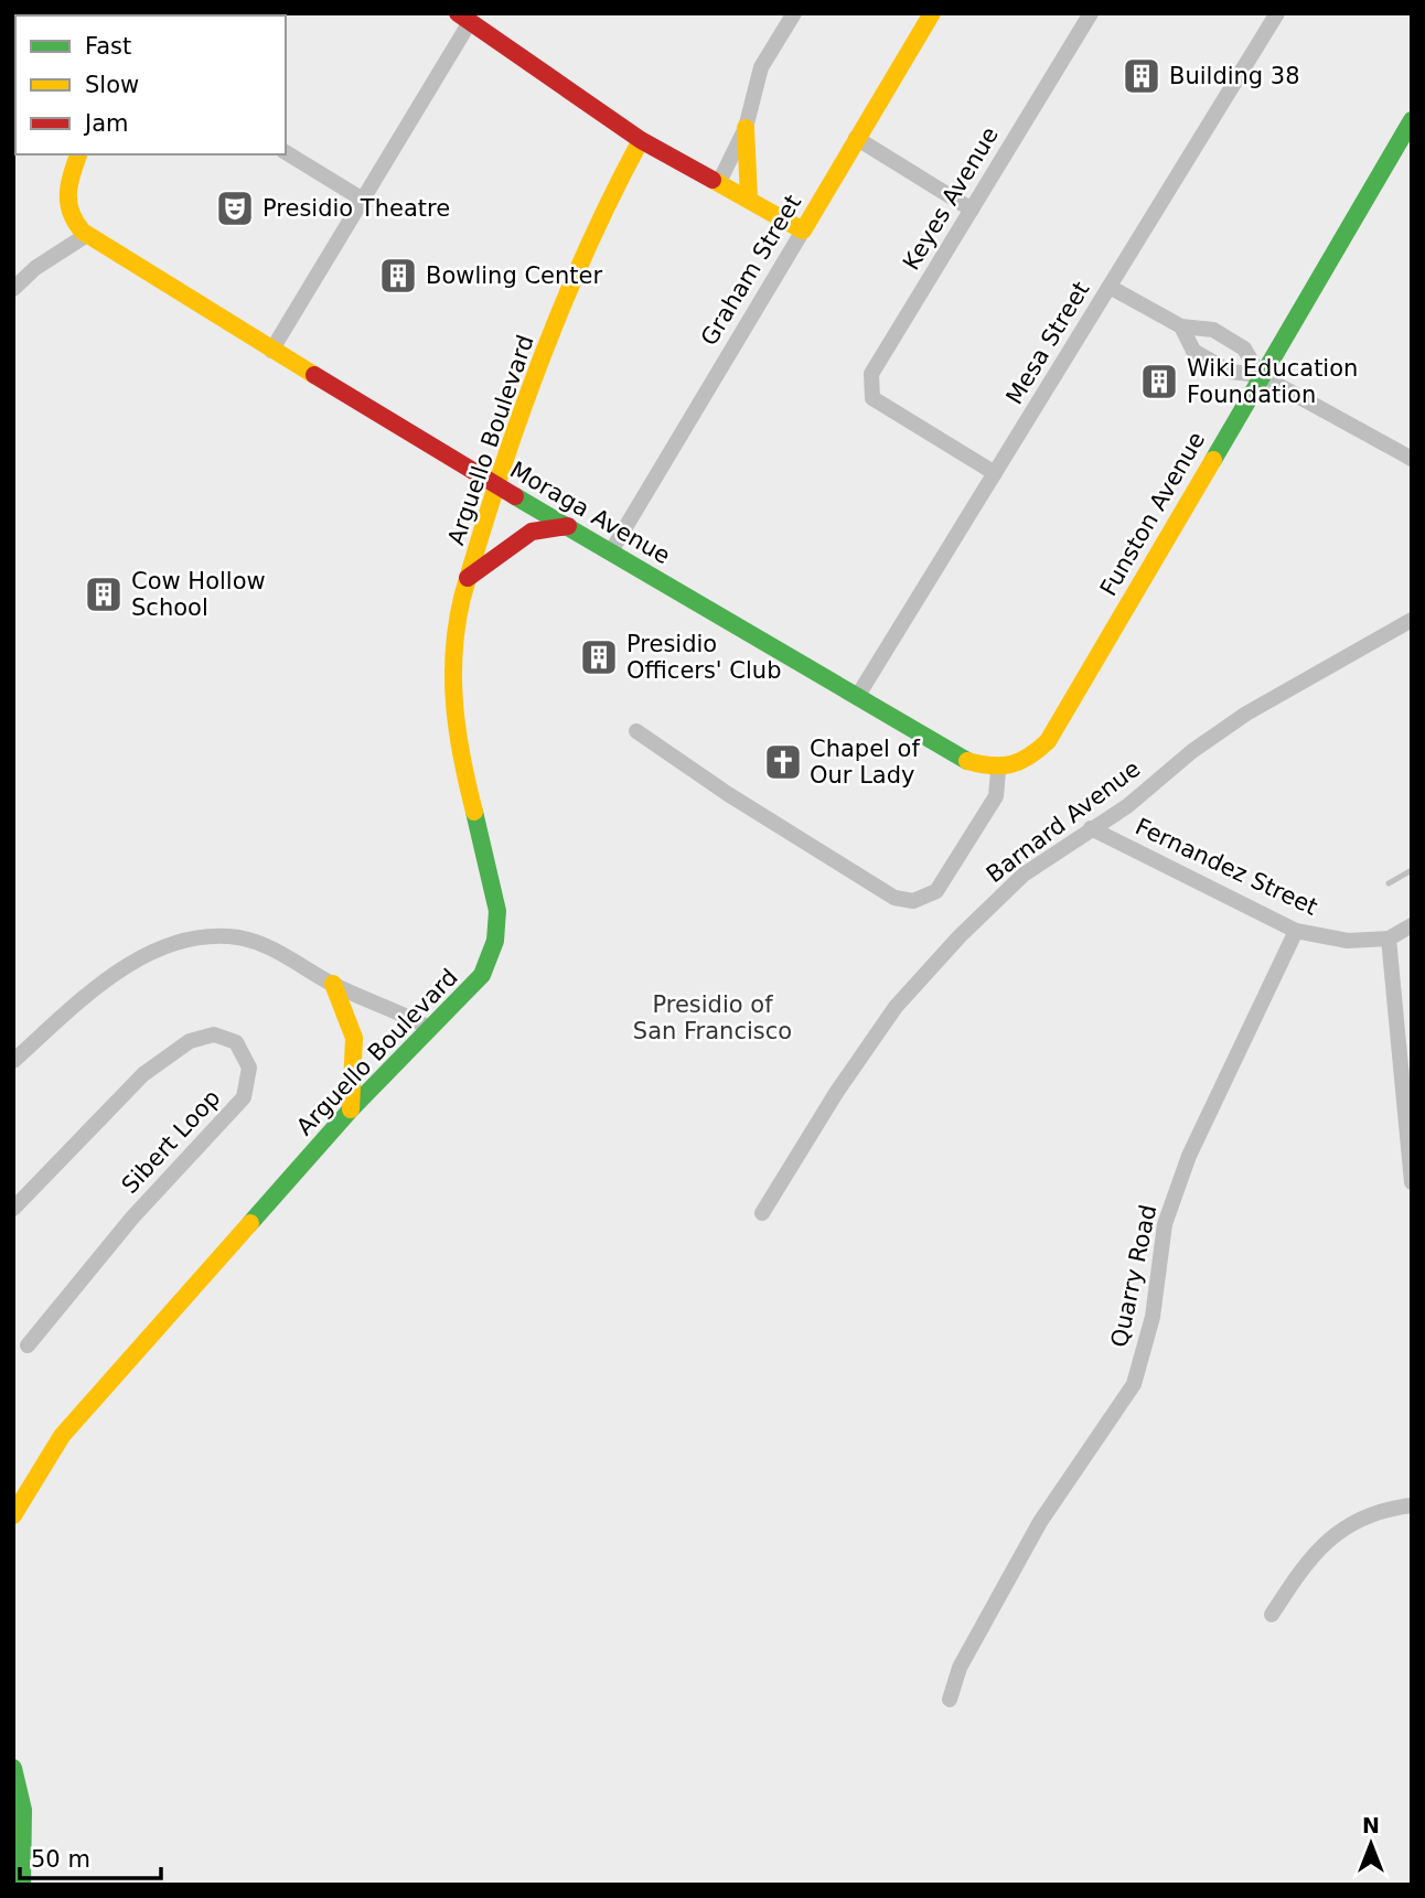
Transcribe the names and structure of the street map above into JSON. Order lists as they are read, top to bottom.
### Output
{
  "streets": {
    "street": [
      "Keyes Avenue",
      "Graham Street",
      "Mesa Street",
      "Arguello Boulevard",
      "Moraga Avenue",
      "Funston Avenue",
      "Barnard Avenue",
      "Fernandez Street",
      "Sibert Loop",
      "Quarry Road"
    ]
  },
  "crossings": [
    ["Keyes Avenue", "Mesa Street"],
    ["Graham Street", "Moraga Avenue"],
    ["Mesa Street", "Moraga Avenue"],
    ["Arguello Boulevard", "Moraga Avenue"],
    ["Moraga Avenue", "Funston Avenue"],
    ["Barnard Avenue", "Fernandez Street"],
    ["Fernandez Street", "Quarry Road"]
  ],
  "parks": ["Presidio of San Francisco"],
  "places": {
    "building": [
      "Building 38",
      "Bowling Center",
      "Wiki Education Foundation",
      "Cow Hollow School",
      "Presidio Officers' Club"
    ],
    "theatre": ["Presidio Theatre"],
    "church": ["Chapel of Our Lady"]
  },
  "legend": ["Fast", "Slow", "Jam"],
  "scale_bar": "50 m",
  "north": "top"
}
